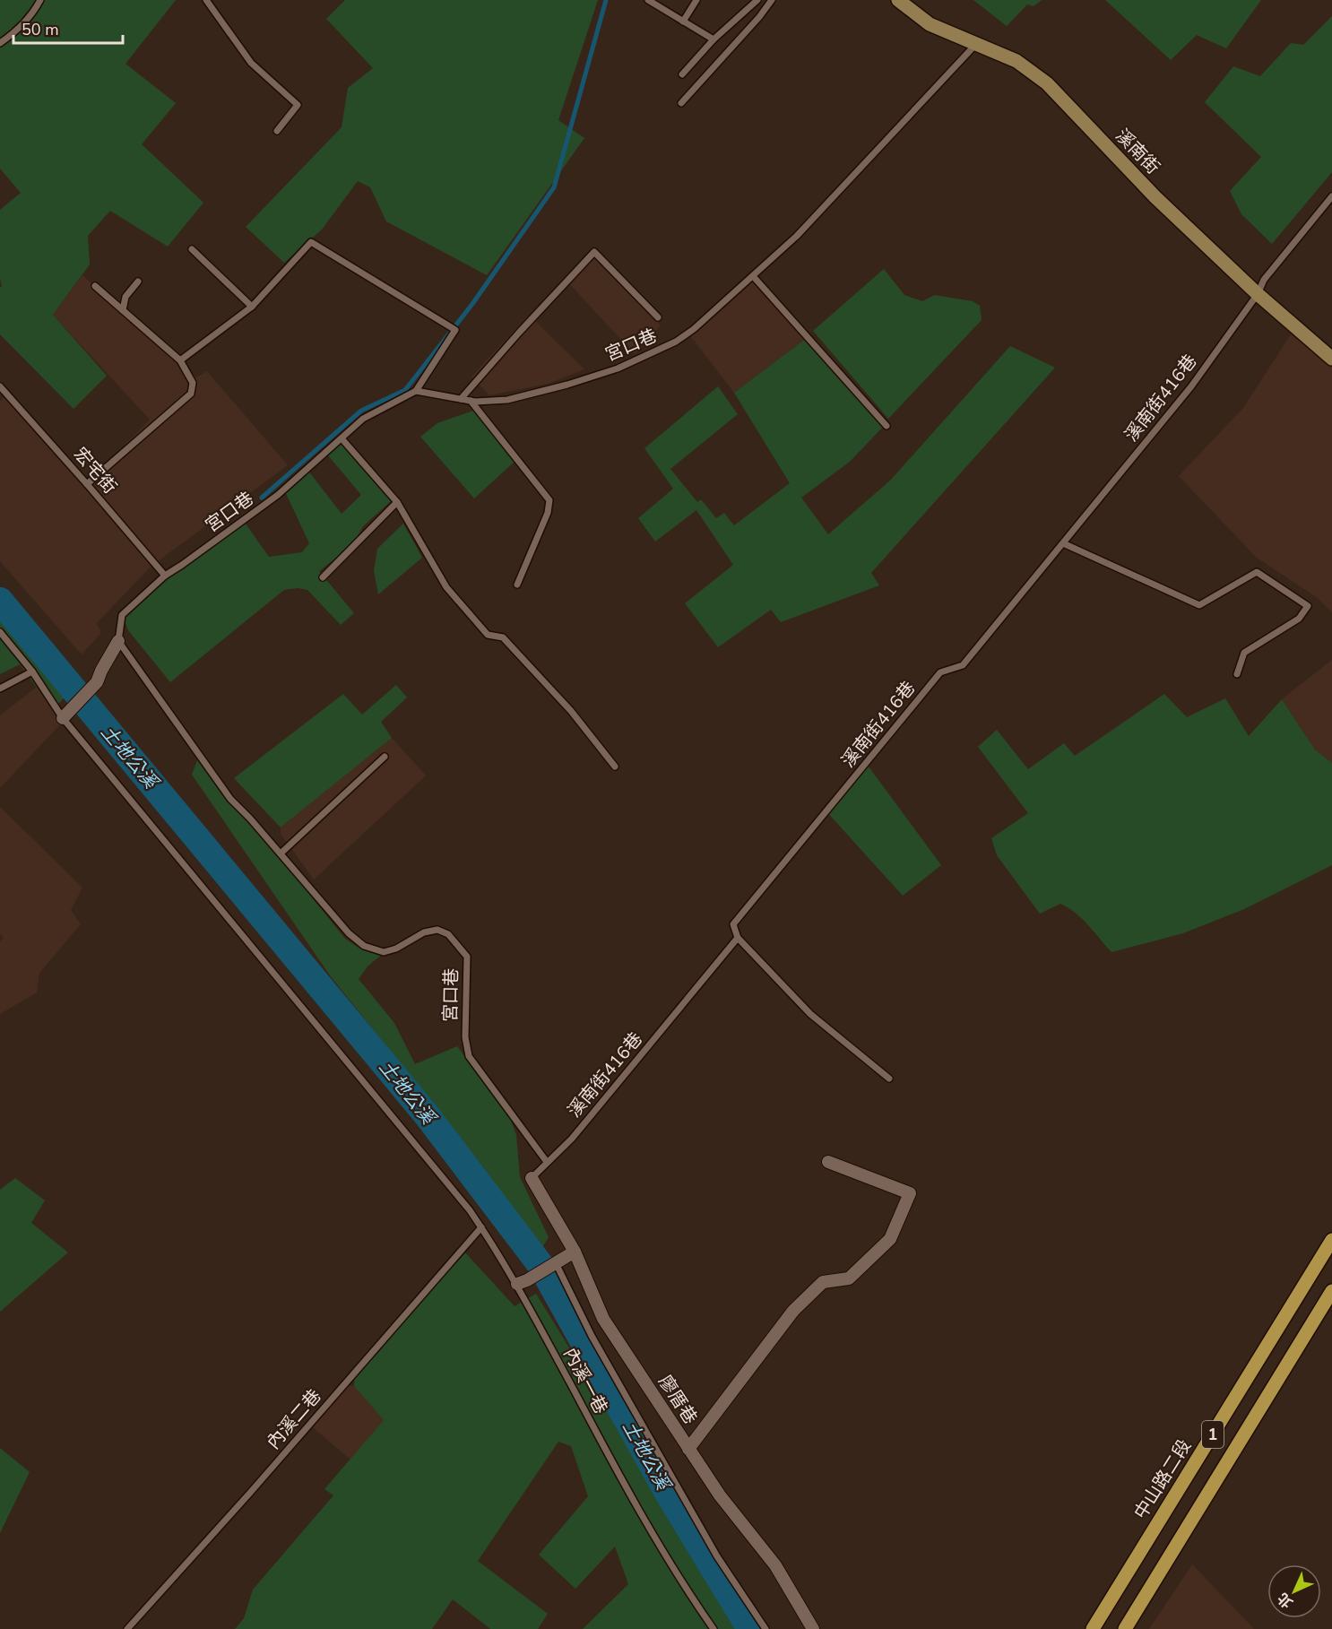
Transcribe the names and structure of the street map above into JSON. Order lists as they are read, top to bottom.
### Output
{
  "streets": {
    "main road": ["1", "中山路二段"],
    "street": ["溪南街", "廖厝巷"],
    "lane": [
      "宮口巷",
      "溪南街416巷",
      "宏宅街",
      "內溪一巷",
      "內溪二巷"
    ]
  },
  "crossings": [
    ["溪南街", "宮口巷"],
    ["溪南街", "溪南街416巷"],
    ["宮口巷", "溪南街416巷"],
    ["宮口巷", "宏宅街"],
    ["溪南街416巷", "廖厝巷"],
    ["內溪一巷", "內溪二巷"]
  ],
  "water": ["土地公溪"],
  "scale_bar": "50 m",
  "north": "bottom left"
}
